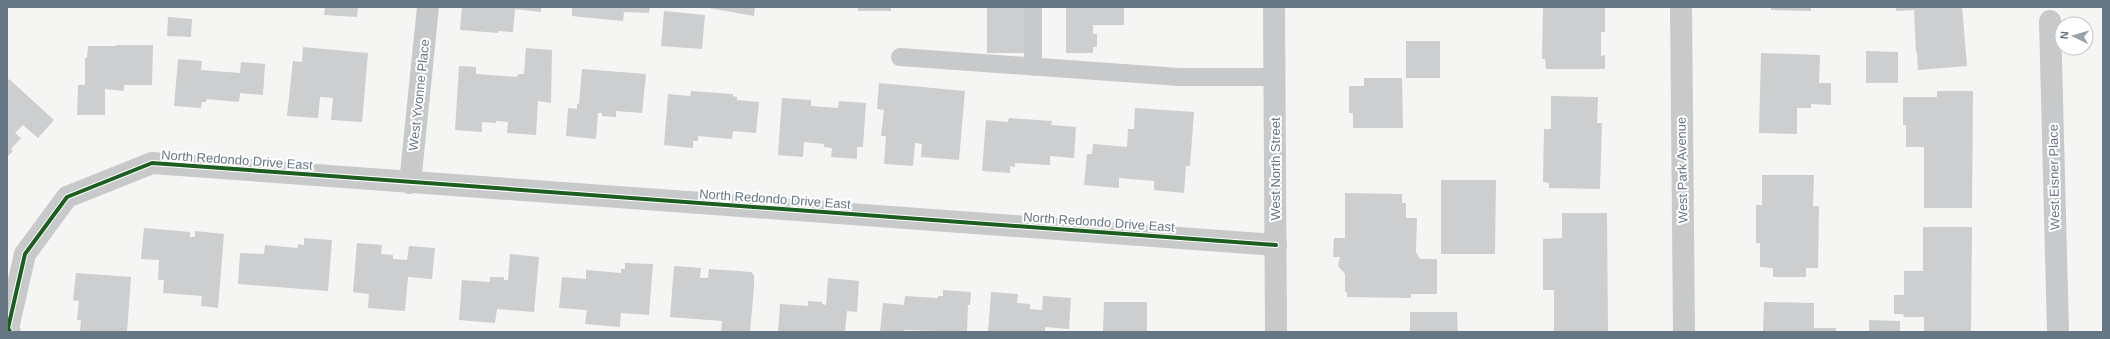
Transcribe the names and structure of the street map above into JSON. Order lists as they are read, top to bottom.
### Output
{
  "streets": {
    "street": [
      "West Yvonne Place",
      "North Redondo Drive East",
      "West North Street",
      "West Park Avenue",
      "West Eisner Place"
    ]
  },
  "crossings": [
    ["West Yvonne Place", "North Redondo Drive East"],
    ["North Redondo Drive East", "West North Street"]
  ],
  "north": "left"
}
